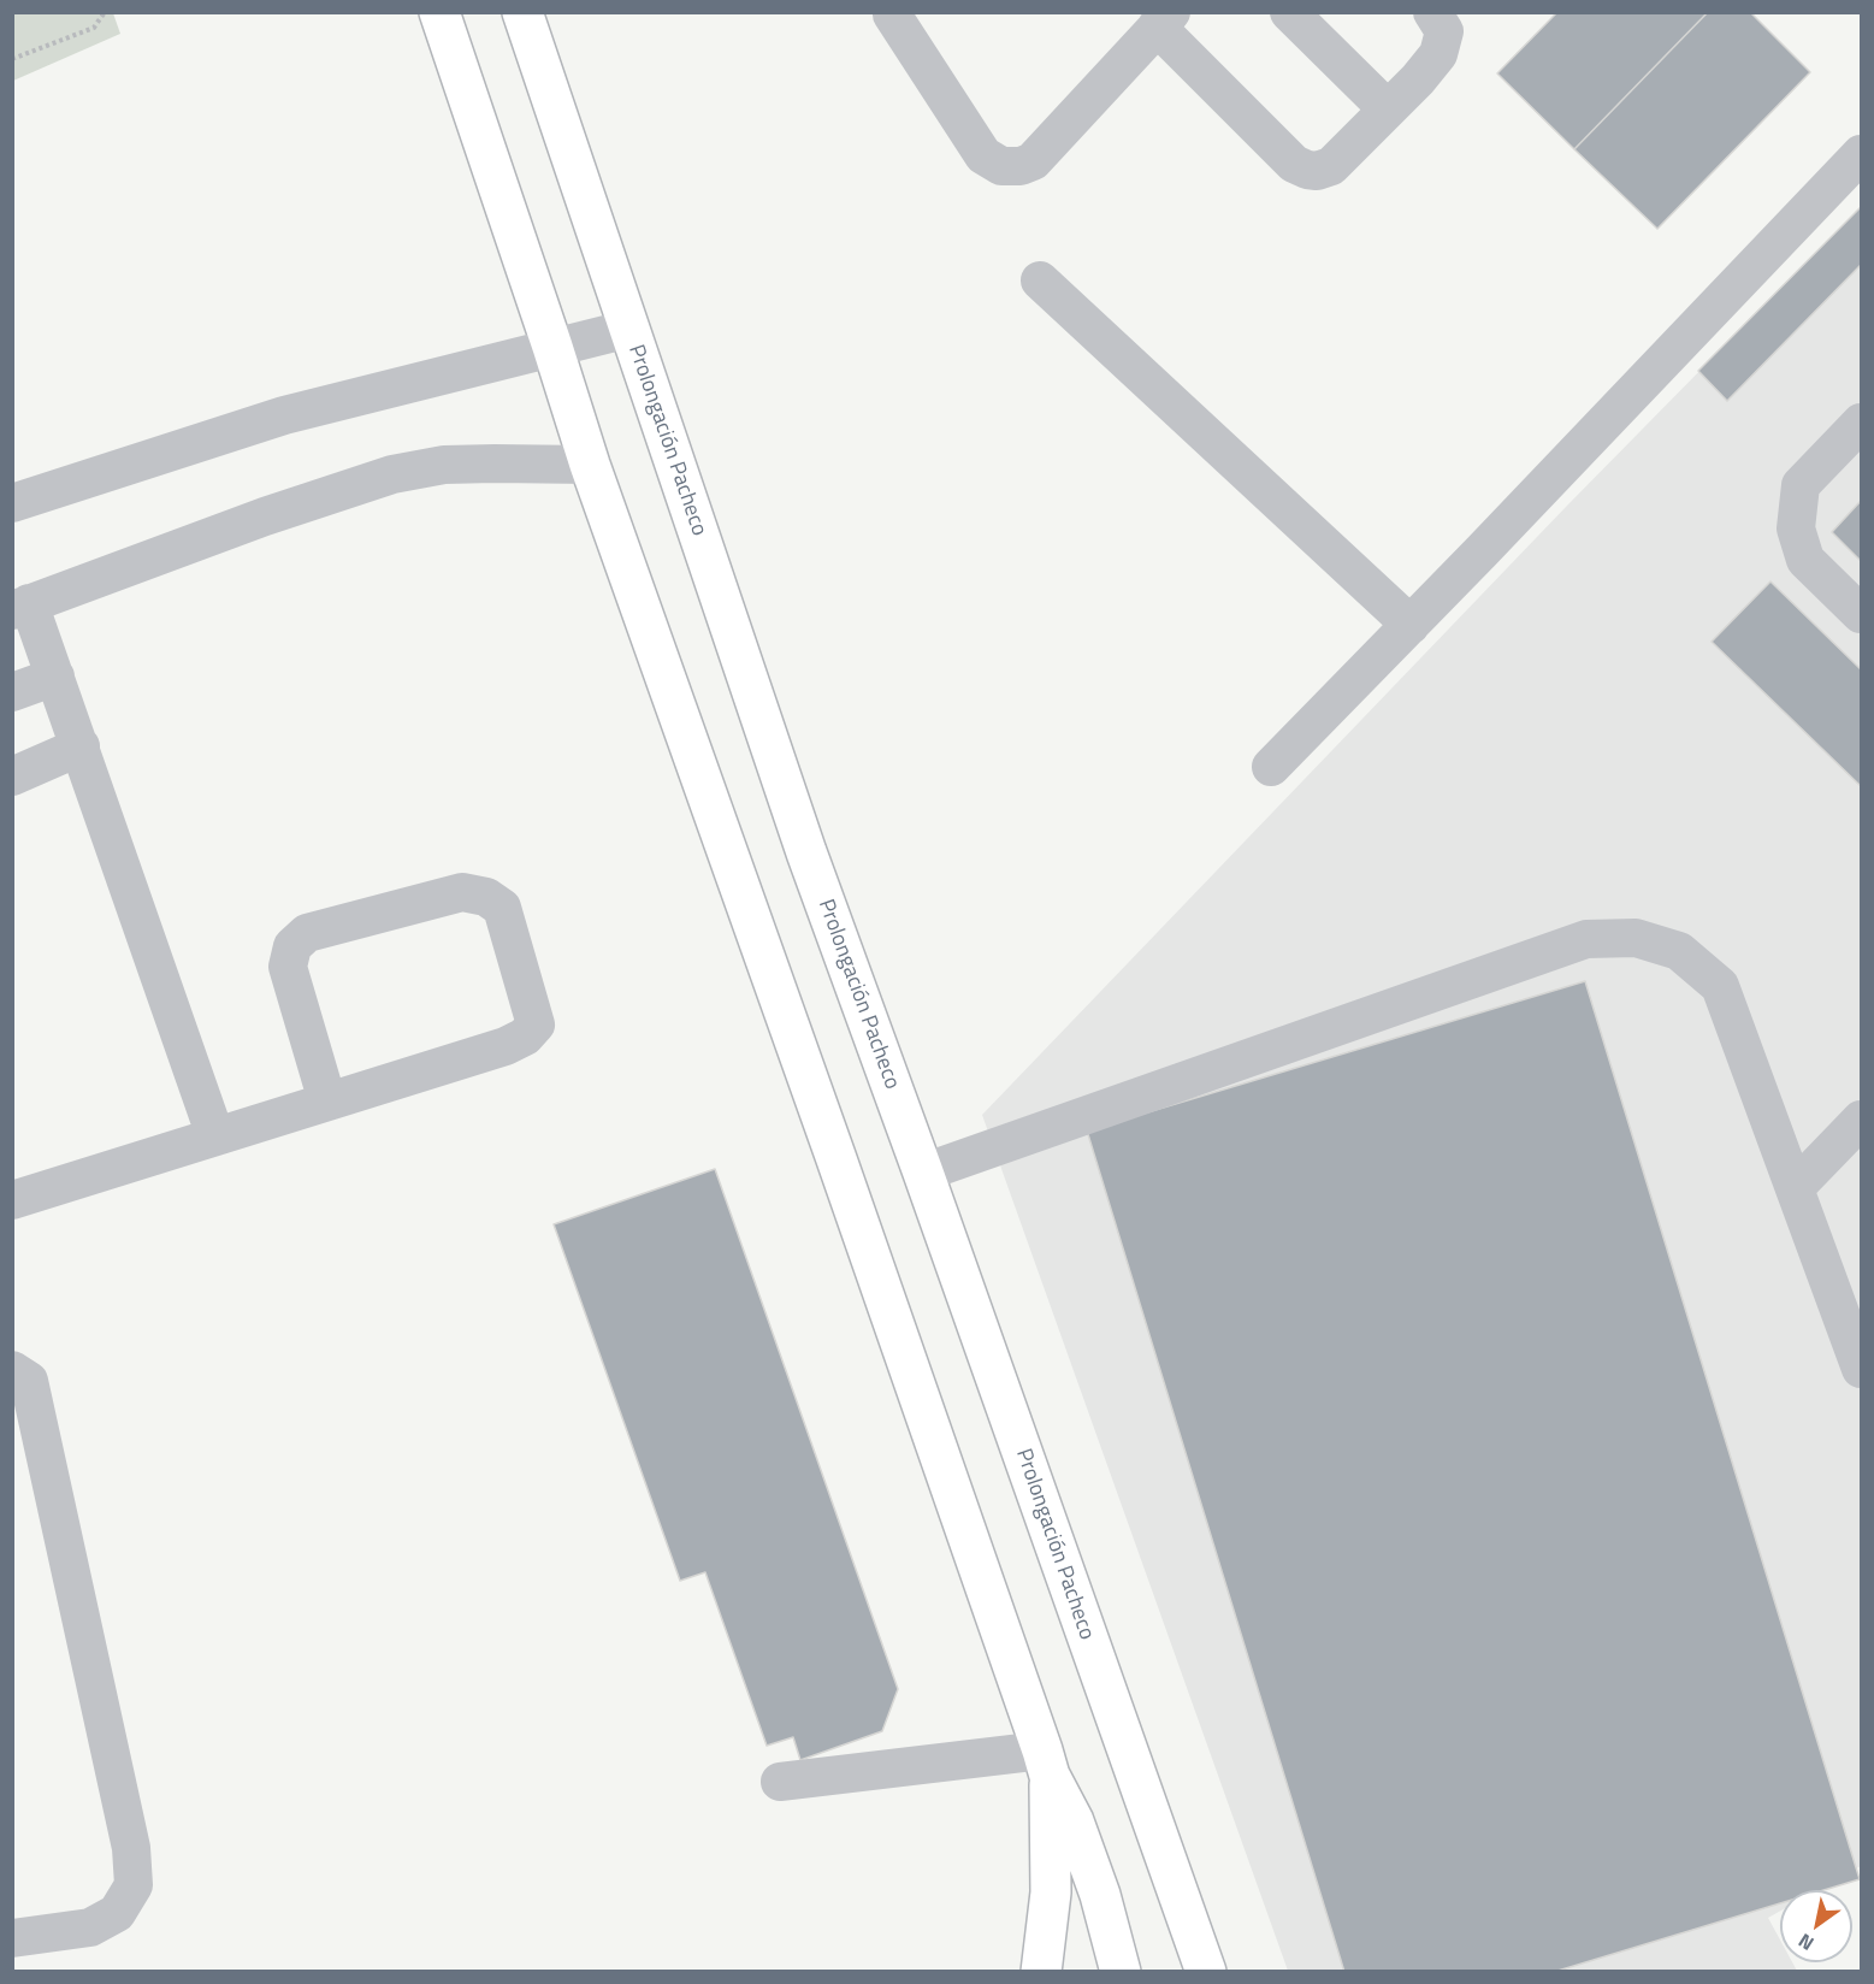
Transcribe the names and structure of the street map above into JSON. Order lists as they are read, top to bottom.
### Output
{
  "streets": {
    "main road": ["Prolongación Pacheco"]
  },
  "north": "bottom left"
}
